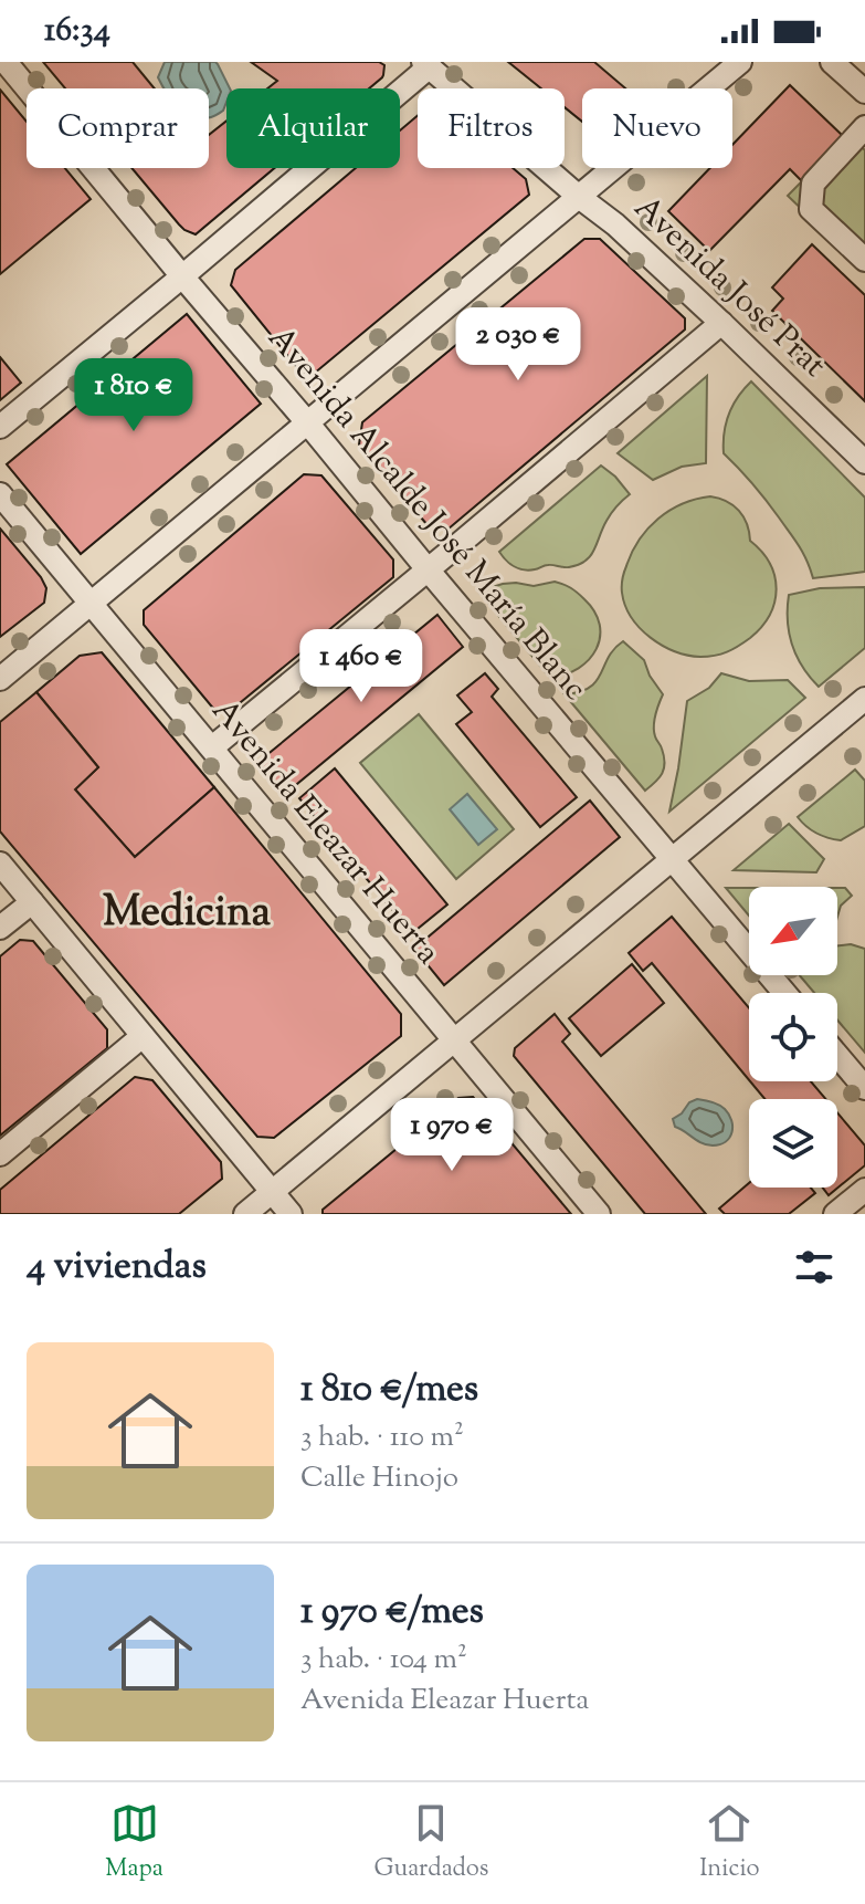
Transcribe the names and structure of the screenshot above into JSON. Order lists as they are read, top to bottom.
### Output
{
  "streets": {
    "street": ["Avenida José Prat", "Avenida Alcalde José María Blanc", "Avenida Eleazar Huerta"]
  },
  "districts": ["Medicina"],
  "north": "bottom left",
  "page": {
    "status": "16:34",
    "chip": [
      "Comprar",
      "Alquilar",
      "Filtros",
      "Nuevo"
    ],
    "price": [
      "2 030 €",
      "1 810 €",
      "1 460 €",
      "1 970 €"
    ],
    "heading": "4 viviendas",
    "list": [
      {
        "name": "1 810 €/mes",
        "note": "3 hab. · 110 m² · Calle Hinojo"
      },
      {
        "name": "1 970 €/mes",
        "note": "3 hab. · 104 m² · Avenida Eleazar Huerta"
      }
    ],
    "tabs": ["Mapa", "Guardados", "Inicio"]
  }
}
